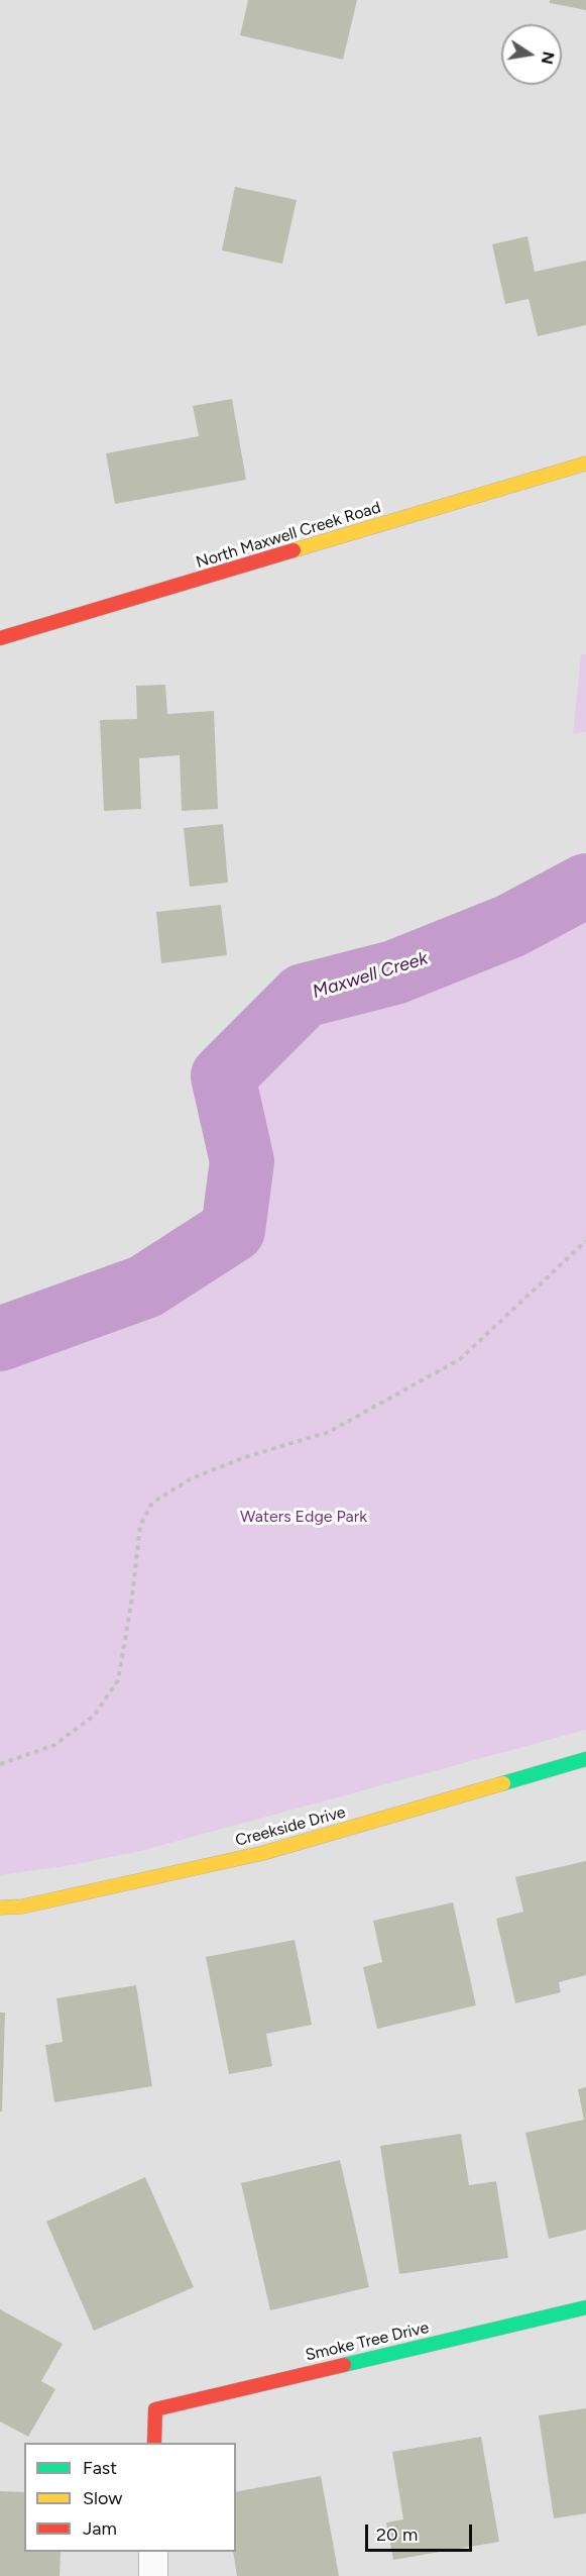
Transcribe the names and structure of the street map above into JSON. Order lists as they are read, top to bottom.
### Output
{
  "streets": {
    "street": ["North Maxwell Creek Road", "Creekside Drive", "Smoke Tree Drive"]
  },
  "water": ["Maxwell Creek"],
  "parks": ["Waters Edge Park"],
  "legend": ["Fast", "Slow", "Jam"],
  "scale_bar": "20 m",
  "north": "right"
}
